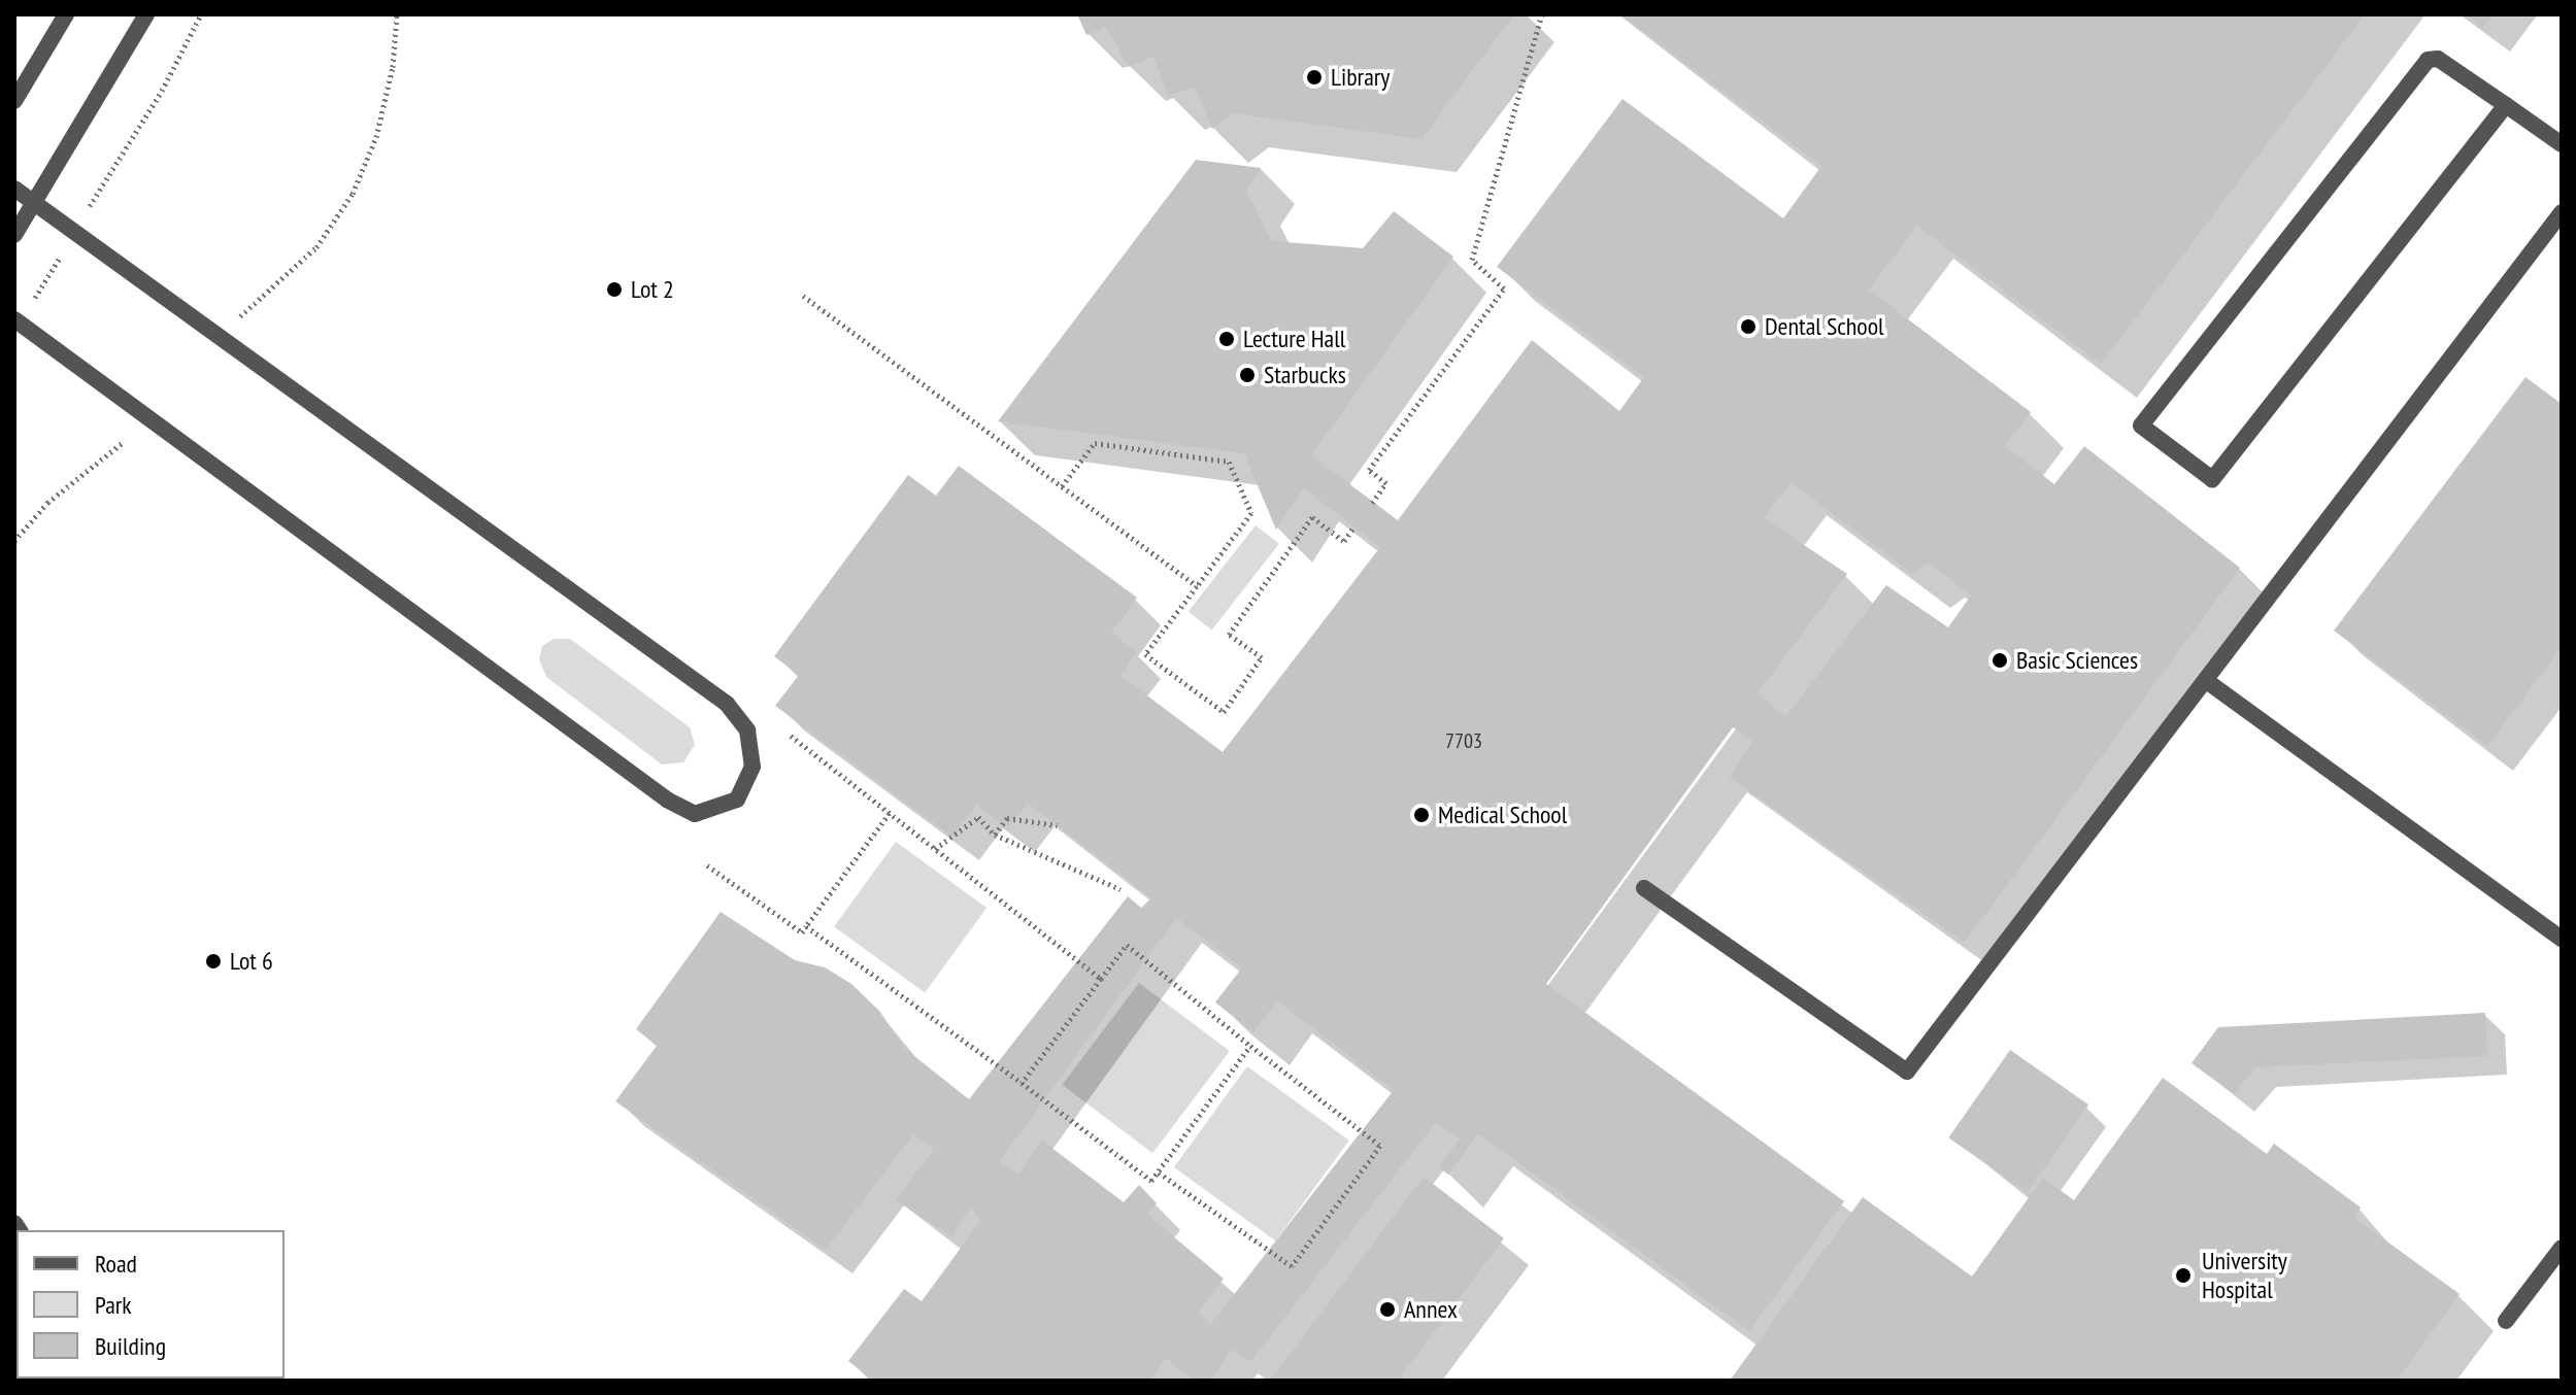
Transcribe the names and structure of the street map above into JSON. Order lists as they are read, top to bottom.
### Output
{
  "places": [
    "Library",
    "Lot 2",
    "Dental School",
    "Lecture Hall",
    "Starbucks",
    "Basic Sciences",
    "Medical School",
    "Lot 6",
    "University Hospital",
    "Annex"
  ],
  "house_numbers": ["7703"],
  "legend": ["Road", "Park", "Building"]
}
